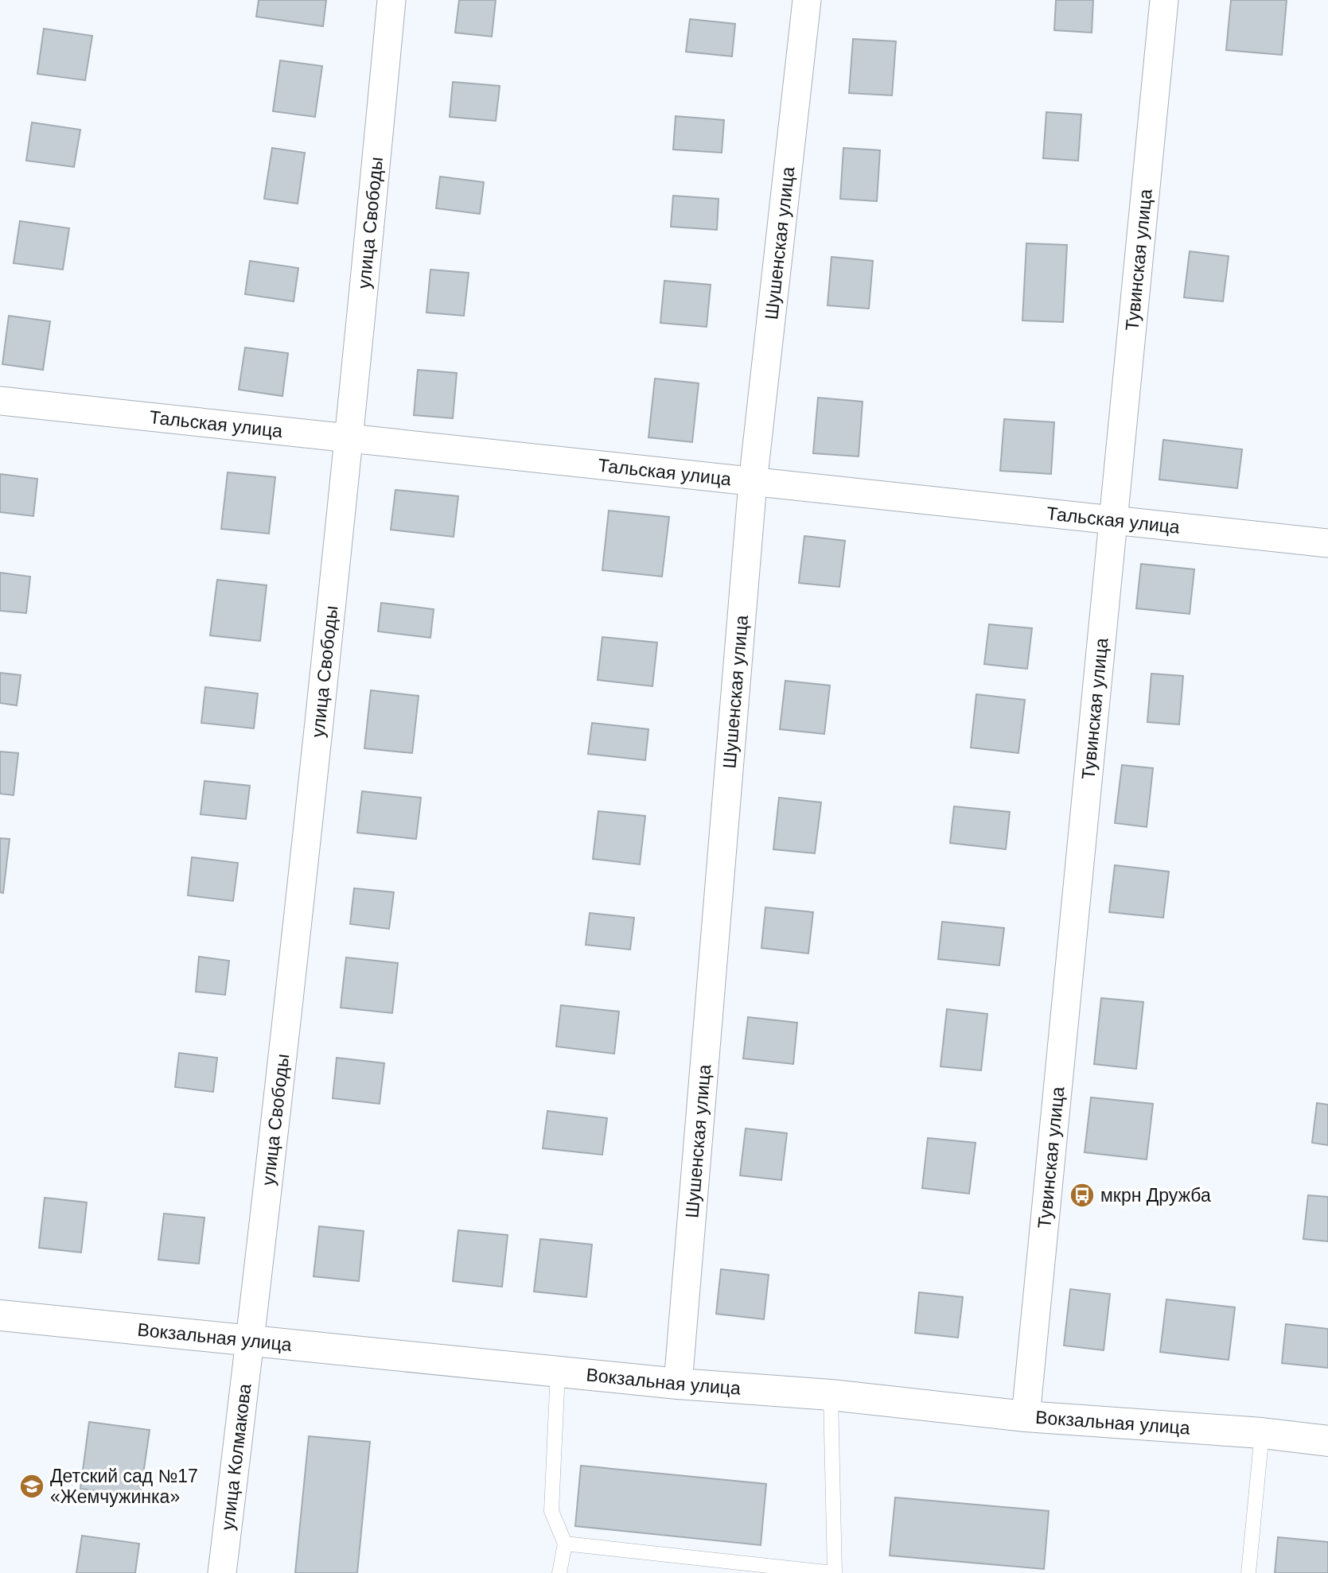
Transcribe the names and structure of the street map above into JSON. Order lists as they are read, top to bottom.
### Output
{
  "streets": {
    "street": [
      "улица Свободы",
      "Шушенская улица",
      "Тувинская улица",
      "Тальская улица",
      "Вокзальная улица",
      "улица Колмакова"
    ]
  },
  "crossings": [
    ["улица Свободы", "Тальская улица"],
    ["улица Свободы", "Вокзальная улица"],
    ["улица Свободы", "улица Колмакова"],
    ["Шушенская улица", "Тальская улица"],
    ["Шушенская улица", "Вокзальная улица"],
    ["Тувинская улица", "Тальская улица"],
    ["Тувинская улица", "Вокзальная улица"],
    ["Вокзальная улица", "улица Колмакова"]
  ],
  "places": {
    "bus stop": ["мкрн Дружба"],
    "school or university": ["Детский сад №17 «Жемчужинка»"]
  }
}
